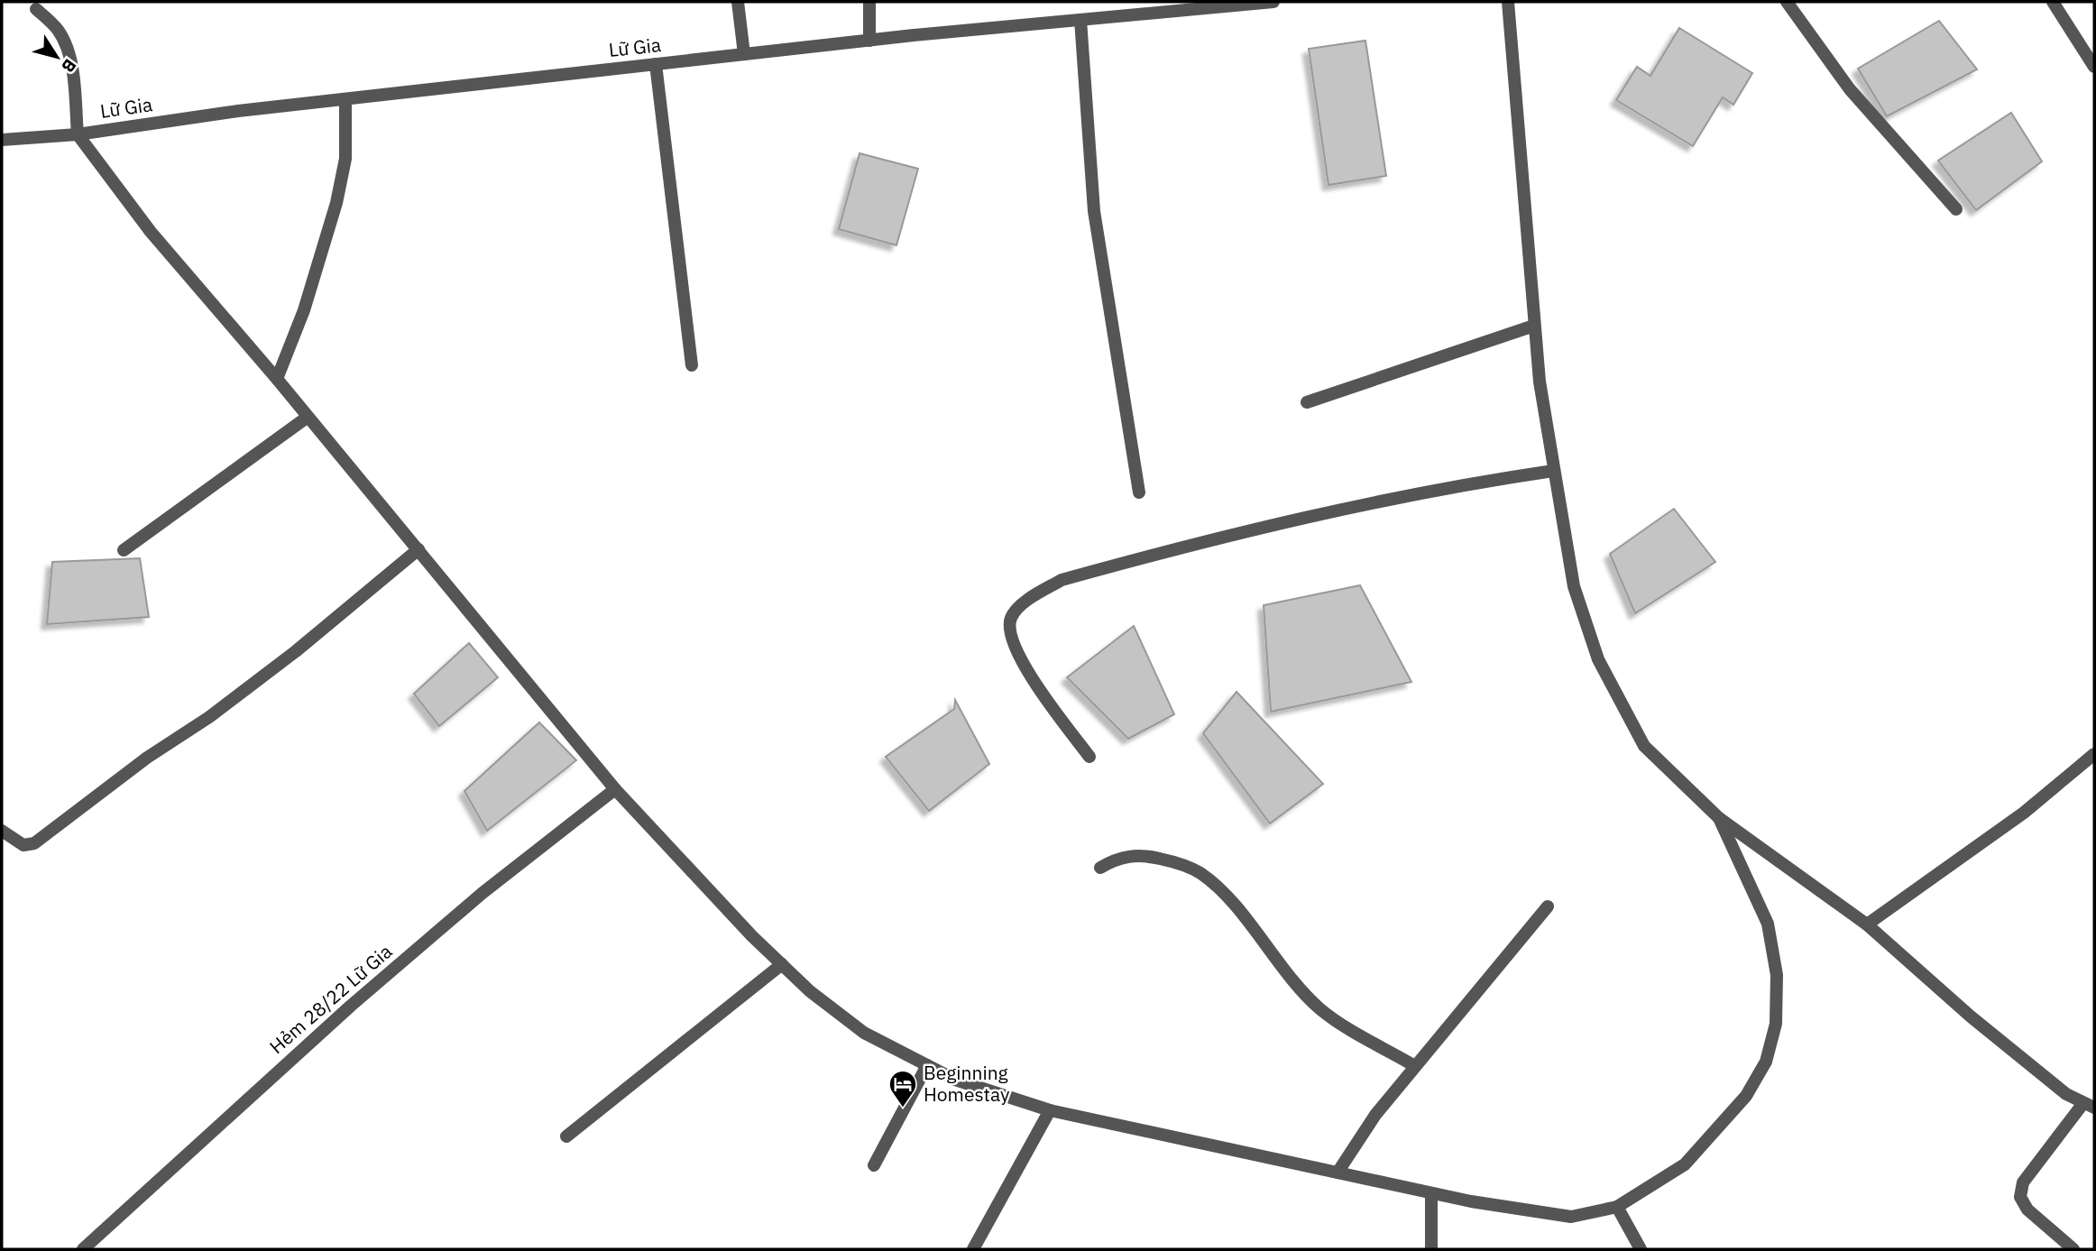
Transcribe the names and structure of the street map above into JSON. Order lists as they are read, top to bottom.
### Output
{
  "streets": {
    "street": ["Lữ Gia", "Hẻm 28/22 Lữ Gia"]
  },
  "places": {
    "hotel": ["Beginning Homestay"]
  },
  "north": "bottom right"
}
